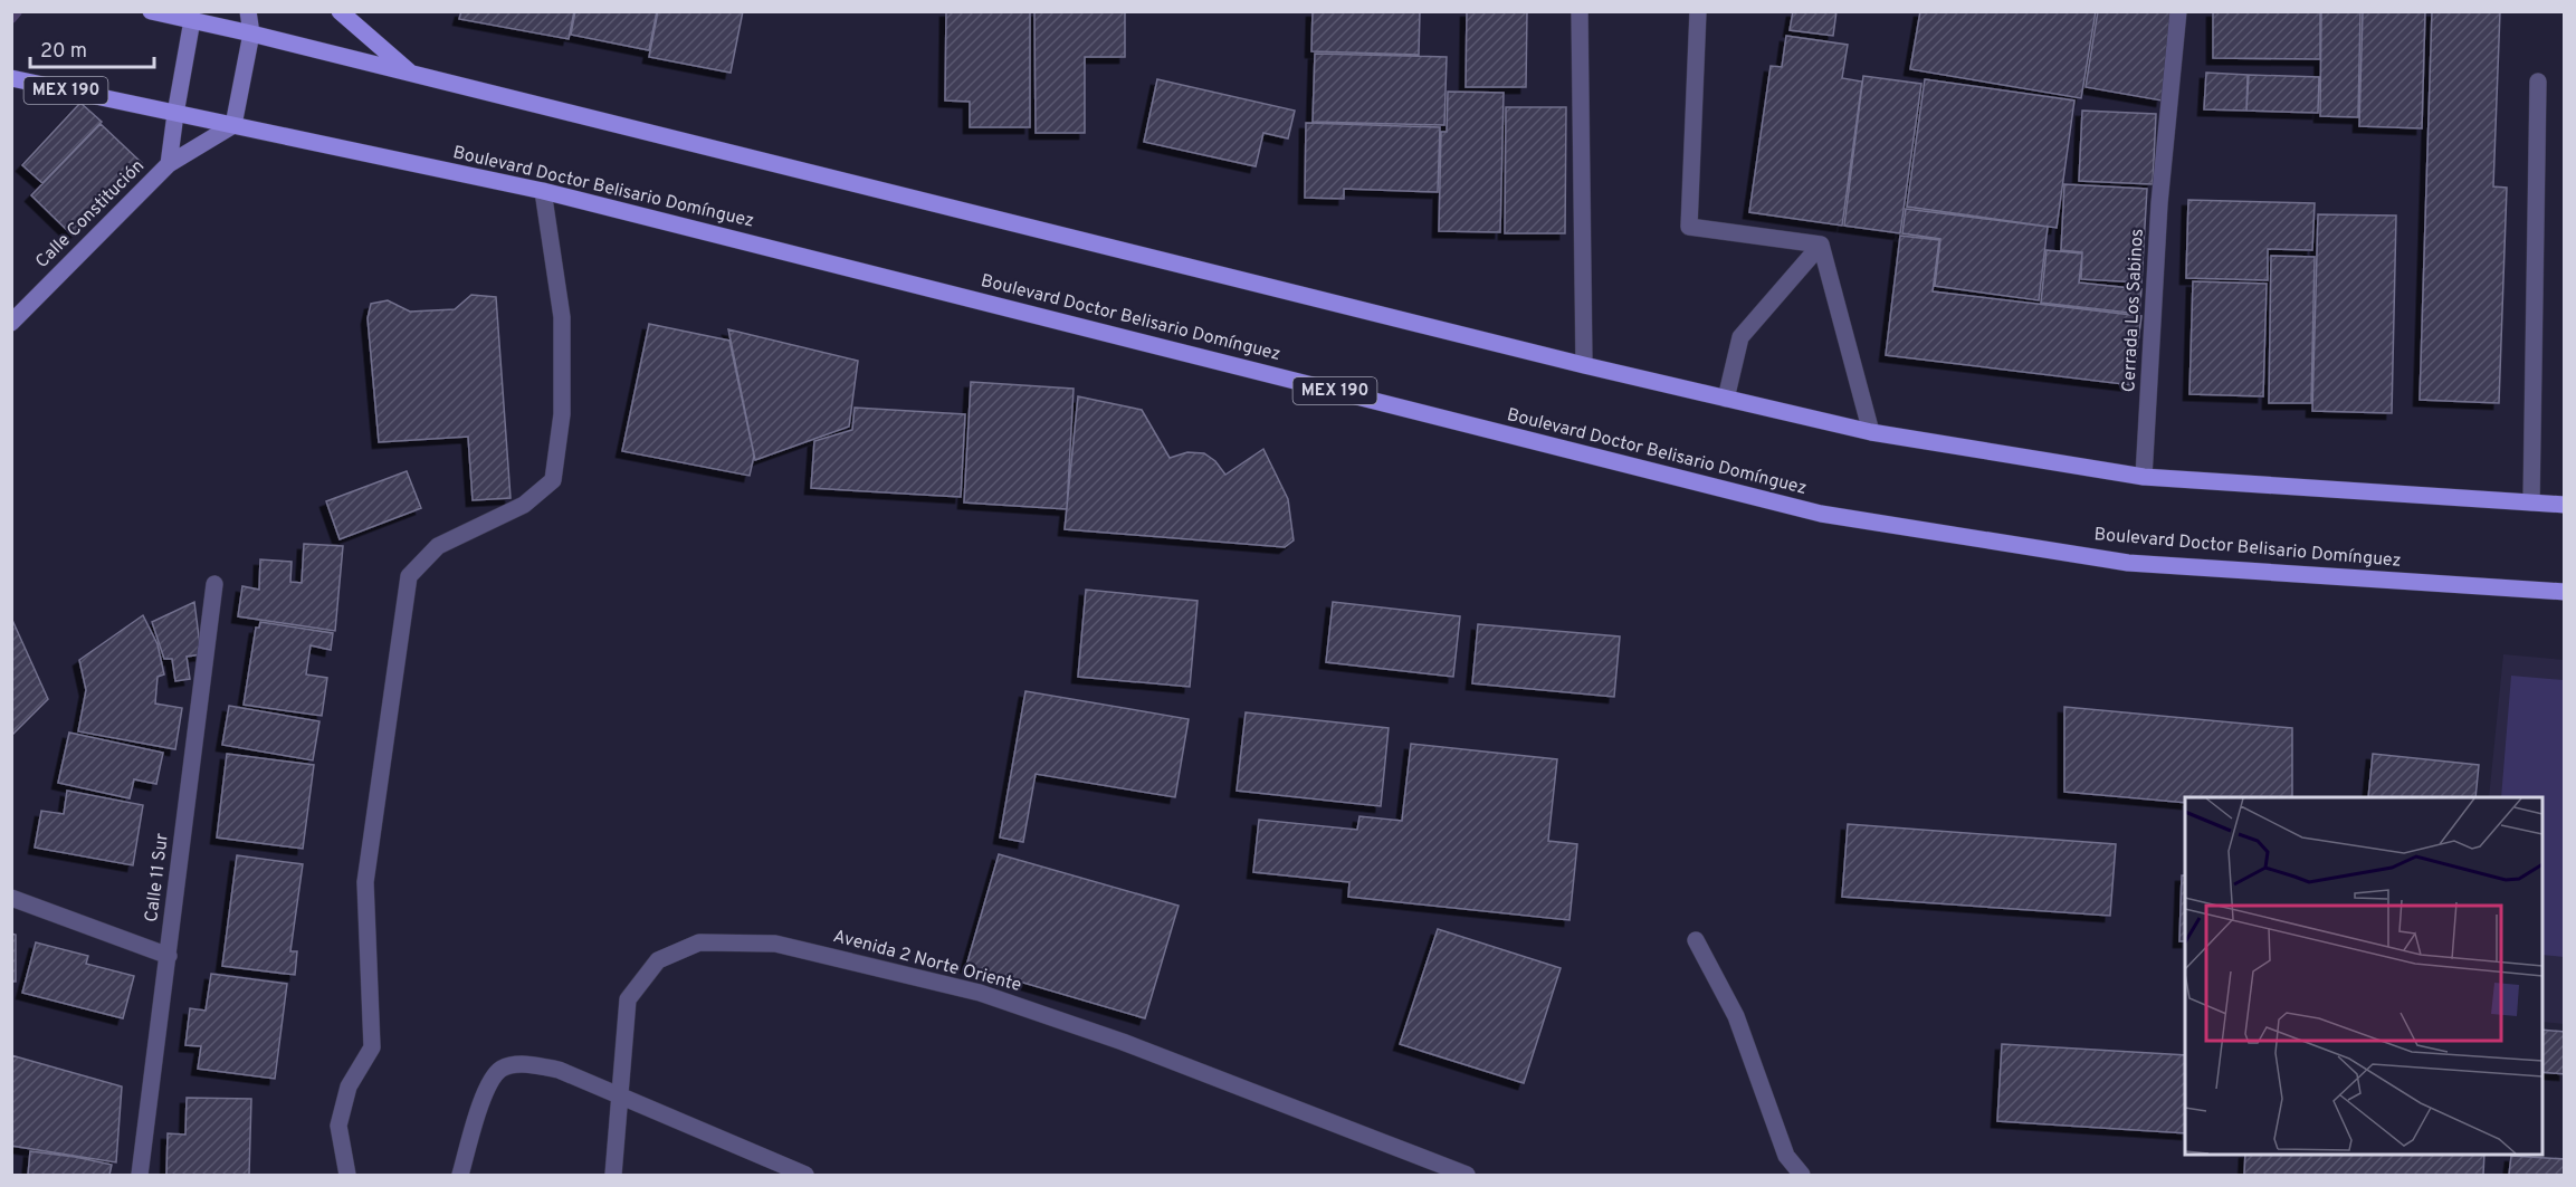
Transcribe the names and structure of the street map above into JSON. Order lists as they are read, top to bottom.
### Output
{
  "streets": {
    "main road": ["MEX 190", "Boulevard Doctor Belisario Domínguez", "Calle Constitución"],
    "street": ["Cerrada Los Sabinos", "Calle 11 Sur", "Avenida 2 Norte Oriente"]
  },
  "crossings": [
    ["Boulevard Doctor Belisario Domínguez", "Calle Constitución"]
  ],
  "scale_bar": "20 m"
}
